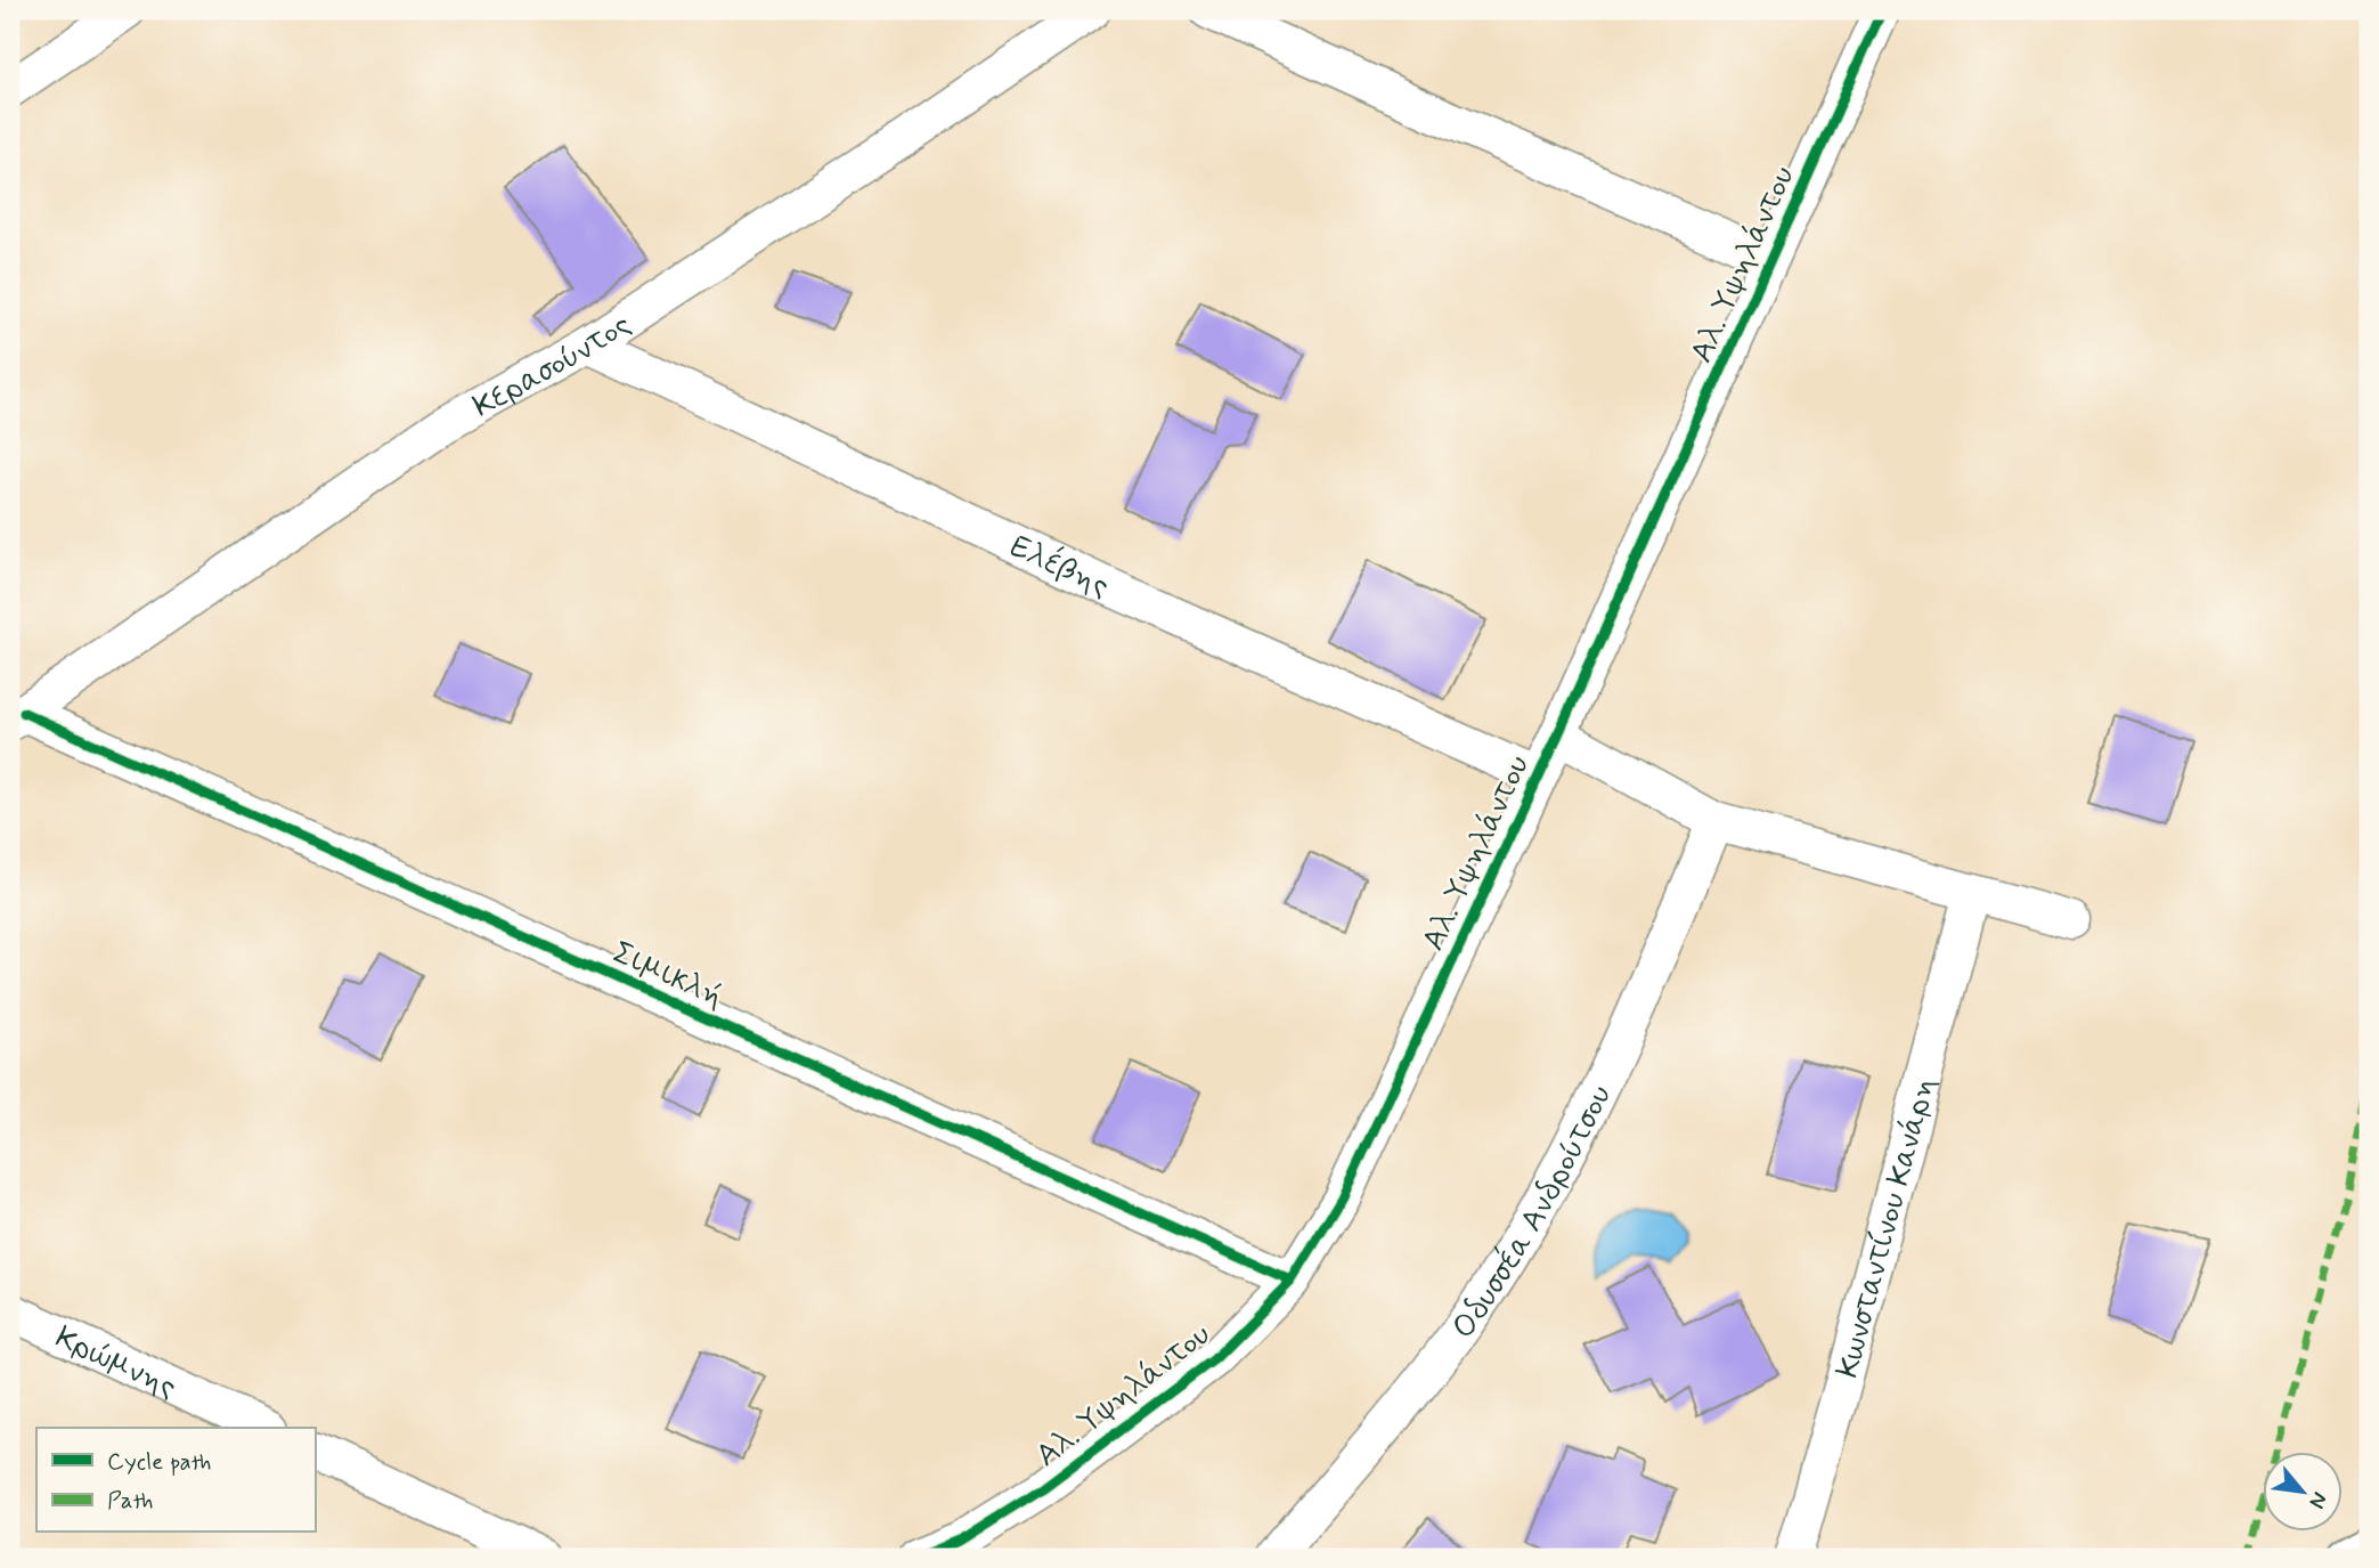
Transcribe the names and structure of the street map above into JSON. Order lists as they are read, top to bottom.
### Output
{
  "streets": {
    "street": [
      "Αλ. Υψηλάντου",
      "Κερασούντος",
      "Ελέβης",
      "Σιμικλή",
      "Οδυσσέα Ανδρούτσου",
      "Κωνσταντίνου Κανάρη",
      "Κρώμνης"
    ]
  },
  "crossings": [
    ["Αλ. Υψηλάντου", "Ελέβης"],
    ["Αλ. Υψηλάντου", "Σιμικλή"],
    ["Κερασούντος", "Ελέβης"],
    ["Κερασούντος", "Σιμικλή"]
  ],
  "legend": ["Cycle path", "Path"],
  "north": "bottom right"
}
